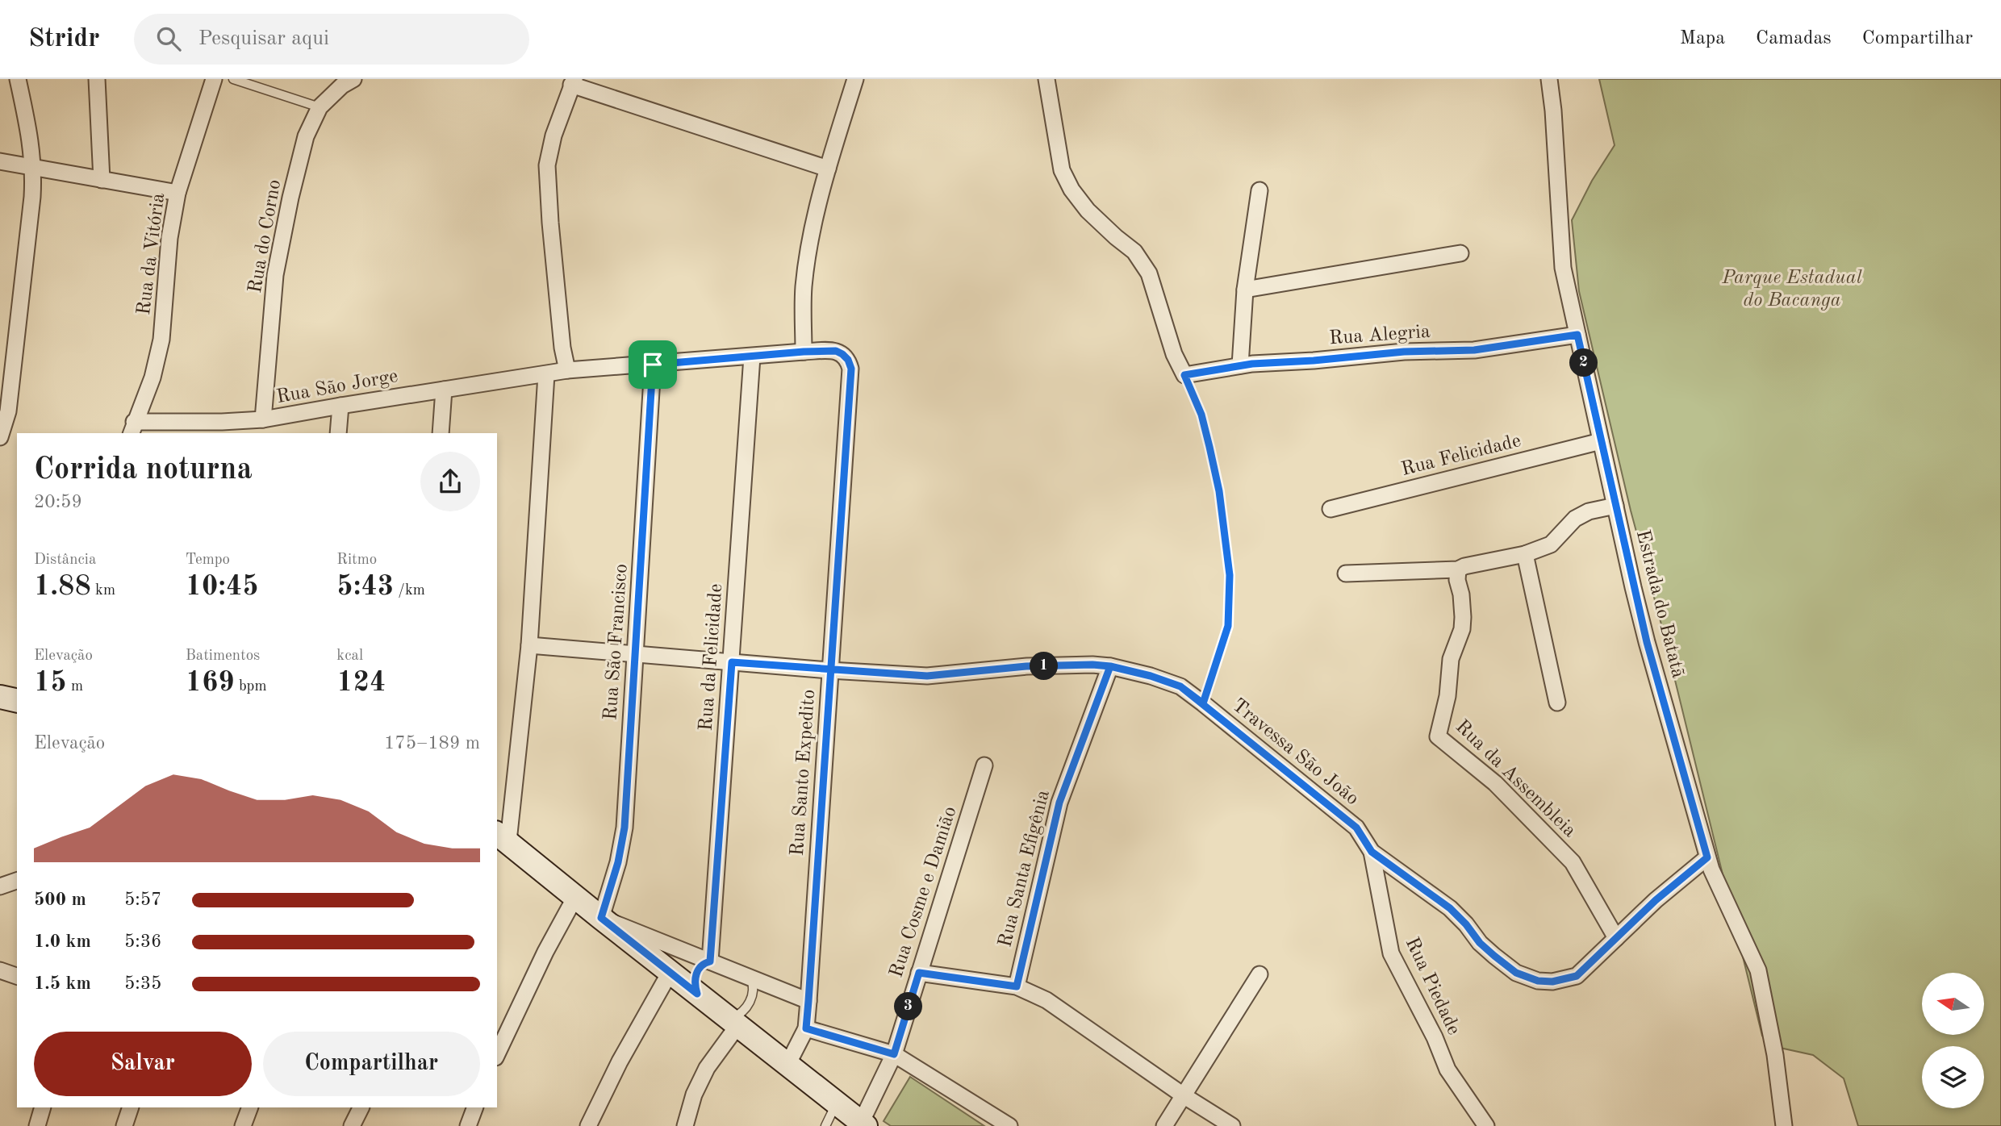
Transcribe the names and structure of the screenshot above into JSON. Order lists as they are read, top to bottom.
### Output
{
  "streets": {
    "street": [
      "Rua do Corno",
      "Rua da Vitória",
      "Rua Alegria",
      "Rua São Jorge",
      "Rua Felicidade",
      "Estrada do Batatã",
      "Rua São Francisco",
      "Rua da Felicidade",
      "Travessa São João",
      "Rua Santo Expedito",
      "Rua da Assembleia",
      "Rua Santa Efigênia",
      "Rua Cosme e Damião",
      "Rua Piedade"
    ]
  },
  "crossings": [
    ["Rua do Corno", "Rua São Jorge"],
    ["Rua da Vitória", "Rua São Jorge"],
    ["Rua Alegria", "Estrada do Batatã"],
    ["Rua São Jorge", "Rua São Francisco"],
    ["Rua São Jorge", "Rua da Felicidade"],
    ["Rua São Jorge", "Rua Santo Expedito"],
    ["Rua Felicidade", "Estrada do Batatã"],
    ["Estrada do Batatã", "Travessa São João"],
    ["Travessa São João", "Rua Santo Expedito"],
    ["Travessa São João", "Rua da Assembleia"],
    ["Travessa São João", "Rua Santa Efigênia"],
    ["Travessa São João", "Rua Piedade"]
  ],
  "parks": ["Parque Estadual do Bacanga"],
  "north": "left",
  "page": {
    "header": "Stridr",
    "search": "Pesquisar aqui",
    "nav": ["Mapa", "Camadas", "Compartilhar"],
    "pins": ["2", "1", "3"],
    "heading": ["Corrida noturna", "20:59"],
    "stats": [
      ["Distância", "1.88 km"],
      ["Tempo", "10:45"],
      ["Ritmo", "5:43 /km"],
      ["Elevação", "15 m"],
      ["Batimentos", "169 bpm"],
      ["kcal", "124"]
    ],
    "chart": ["Elevação", "175–189 m"],
    "list": [
      {
        "name": "500 m",
        "note": "5:57"
      },
      {
        "name": "1.0 km",
        "note": "5:36"
      },
      {
        "name": "1.5 km",
        "note": "5:35"
      }
    ],
    "buttons": ["Salvar", "Compartilhar"]
  }
}
